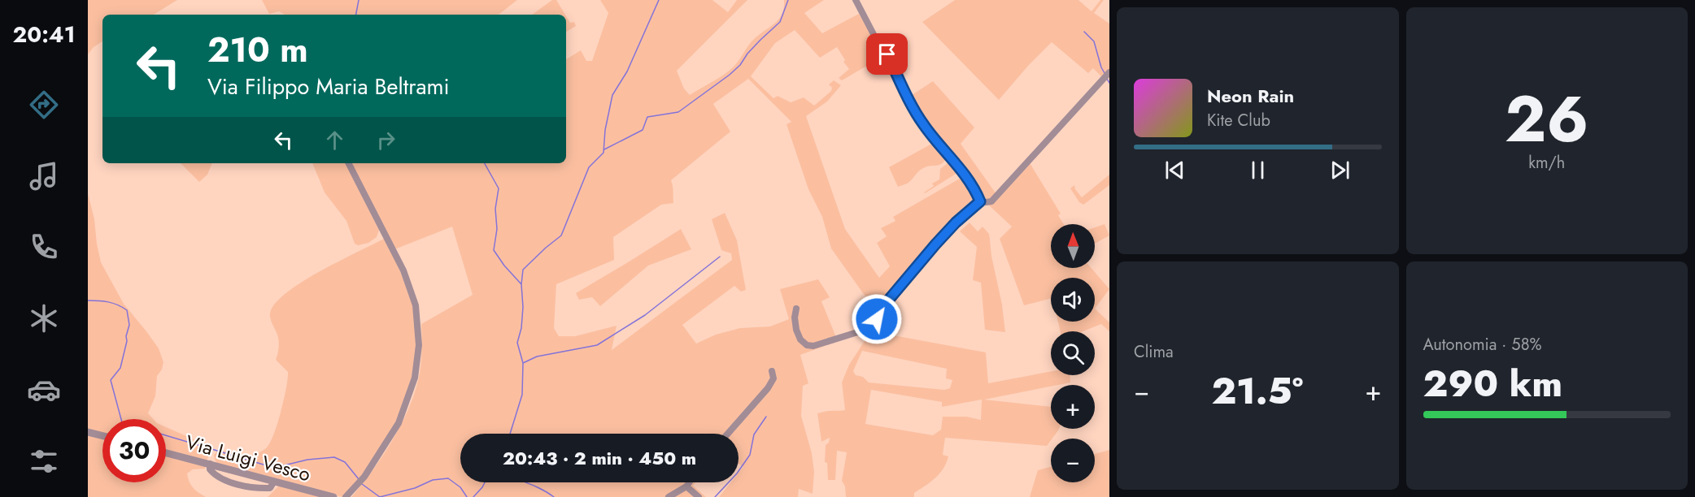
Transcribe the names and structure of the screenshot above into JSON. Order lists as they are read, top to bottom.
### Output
{
  "streets": {
    "street": ["Via Luigi Vesco"]
  },
  "north": "top",
  "page": {
    "tabs": "20:41",
    "tile": [
      ["26", "km/h"],
      "Clima",
      ["Autonomia · 58%", "290 km"]
    ],
    "turn": ["210 m", "Via Filippo Maria Beltrami"],
    "song": ["Neon Rain", "Kite Club"],
    "map_buttons": ["+", "−"],
    "heat": ["−", "21.5°", "+"],
    "limit": "30",
    "trip": "20:43 · 2 min · 450 m"
  }
}
